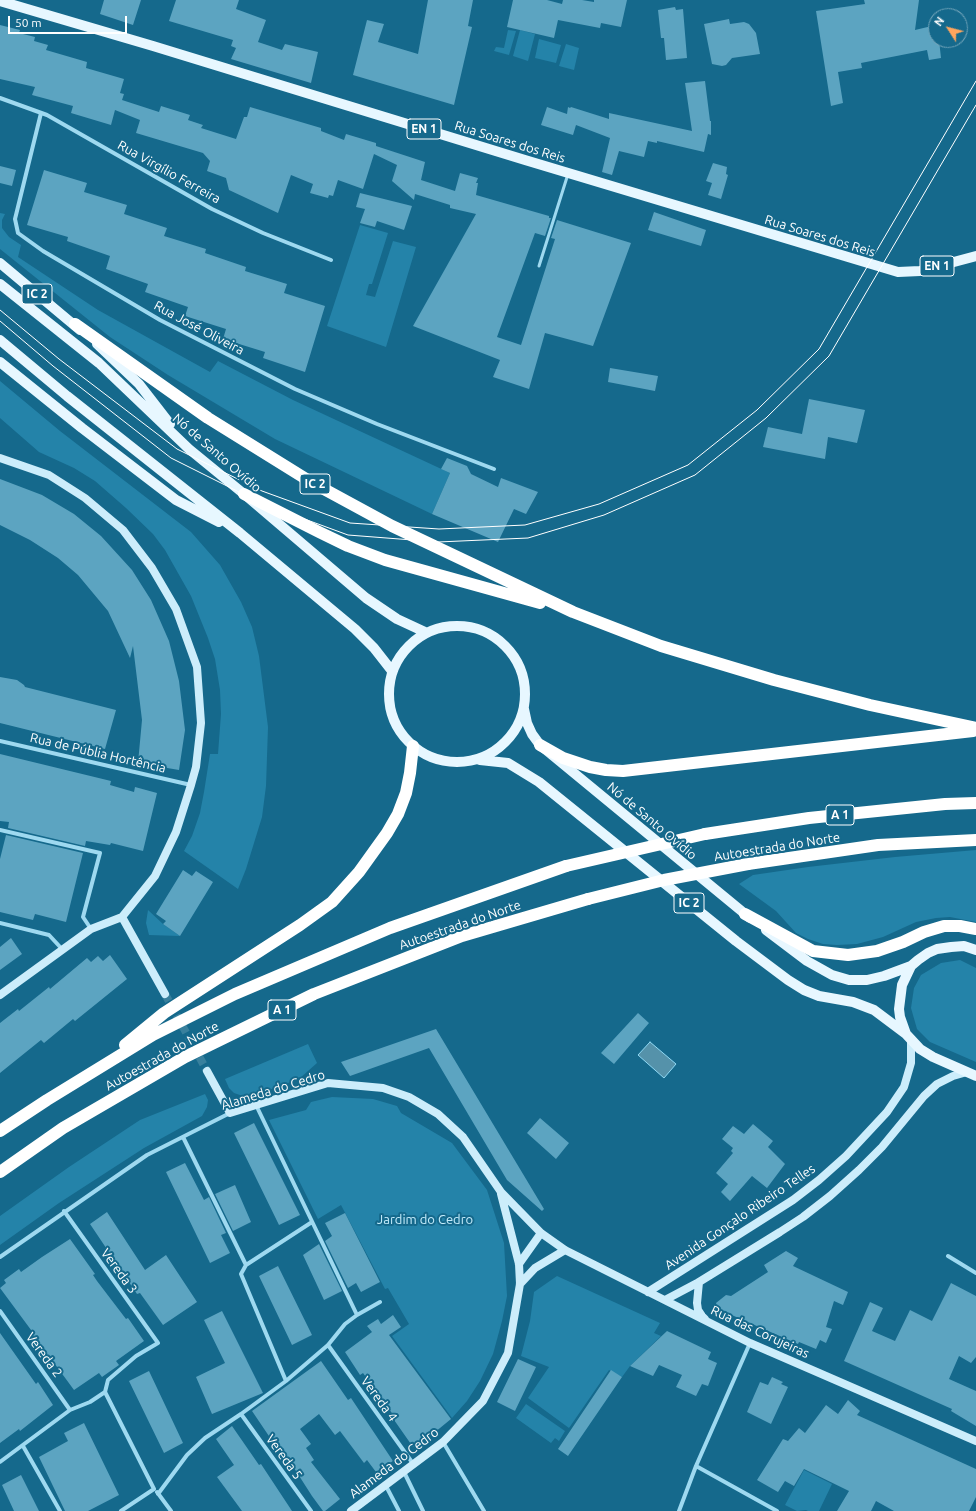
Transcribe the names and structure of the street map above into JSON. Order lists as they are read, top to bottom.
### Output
{
  "streets": {
    "highway": ["IC 2", "A 1", "Autoestrada do Norte"],
    "main road": ["EN 1", "Rua Soares dos Reis", "Nó de Santo Ovídio"],
    "street": [
      "Rua Virgílio Ferreira",
      "Rua José Oliveira",
      "Rua de Públia Hortência",
      "Alameda do Cedro",
      "Avenida Gonçalo Ribeiro Telles",
      "Vereda 3",
      "Rua das Corujeiras",
      "Vereda 2",
      "Vereda 4",
      "Vereda 5"
    ]
  },
  "crossings": [
    ["Rua Virgílio Ferreira", "Rua José Oliveira"],
    ["IC 2", "Nó de Santo Ovídio"],
    ["IC 2", "Avenida Gonçalo Ribeiro Telles"],
    ["Alameda do Cedro", "Vereda 3"],
    ["Alameda do Cedro", "Rua das Corujeiras"],
    ["Alameda do Cedro", "Vereda 4"],
    ["Avenida Gonçalo Ribeiro Telles", "Rua das Corujeiras"]
  ],
  "parks": ["Jardim do Cedro"],
  "scale_bar": "50 m",
  "north": "top left"
}
